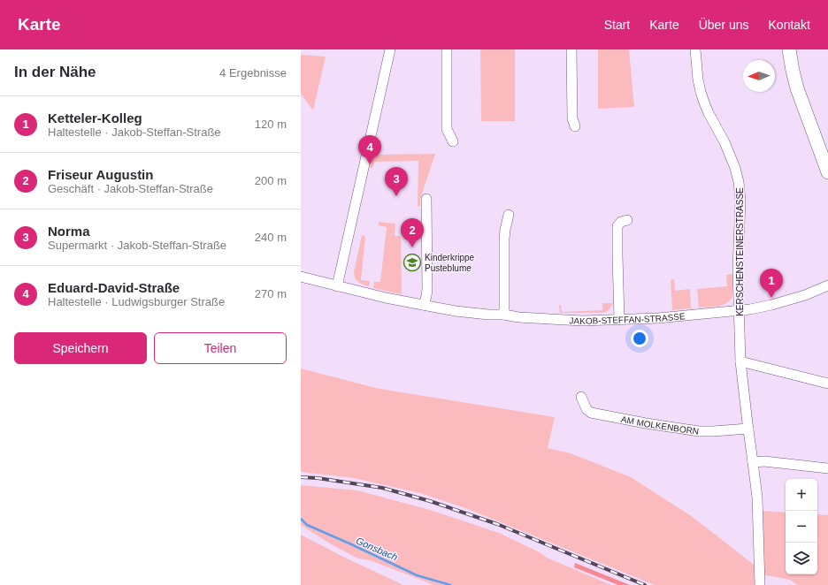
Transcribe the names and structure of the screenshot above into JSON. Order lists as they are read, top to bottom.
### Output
{
  "streets": {
    "street": ["KERSCHENSTEINERSTRASSE", "JAKOB-STEFFAN-STRASSE", "AM MOLKENBORN"]
  },
  "crossings": [
    ["KERSCHENSTEINERSTRASSE", "JAKOB-STEFFAN-STRASSE"],
    ["KERSCHENSTEINERSTRASSE", "AM MOLKENBORN"]
  ],
  "water": ["Gonsbach"],
  "places": {
    "school or university": ["Kinderkrippe Pusteblume"]
  },
  "north": "left",
  "page": {
    "header": "Karte",
    "nav": [
      "Start",
      "Karte",
      "Über uns",
      "Kontakt"
    ],
    "heading": ["In der Nähe", "4 Ergebnisse"],
    "list": [
      {
        "mark": "1",
        "name": "Ketteler-Kolleg",
        "note": "Haltestelle · Jakob-Steffan-Straße",
        "value": "120 m"
      },
      {
        "mark": "2",
        "name": "Friseur Augustin",
        "note": "Geschäft · Jakob-Steffan-Straße",
        "value": "200 m"
      },
      {
        "mark": "3",
        "name": "Norma",
        "note": "Supermarkt · Jakob-Steffan-Straße",
        "value": "240 m"
      },
      {
        "mark": "4",
        "name": "Eduard-David-Straße",
        "note": "Haltestelle · Ludwigsburger Straße",
        "value": "270 m"
      }
    ],
    "pins": [
      "4",
      "3",
      "2",
      "1"
    ],
    "buttons": ["Speichern", "Teilen"],
    "map_buttons": ["+", "−"]
  }
}
